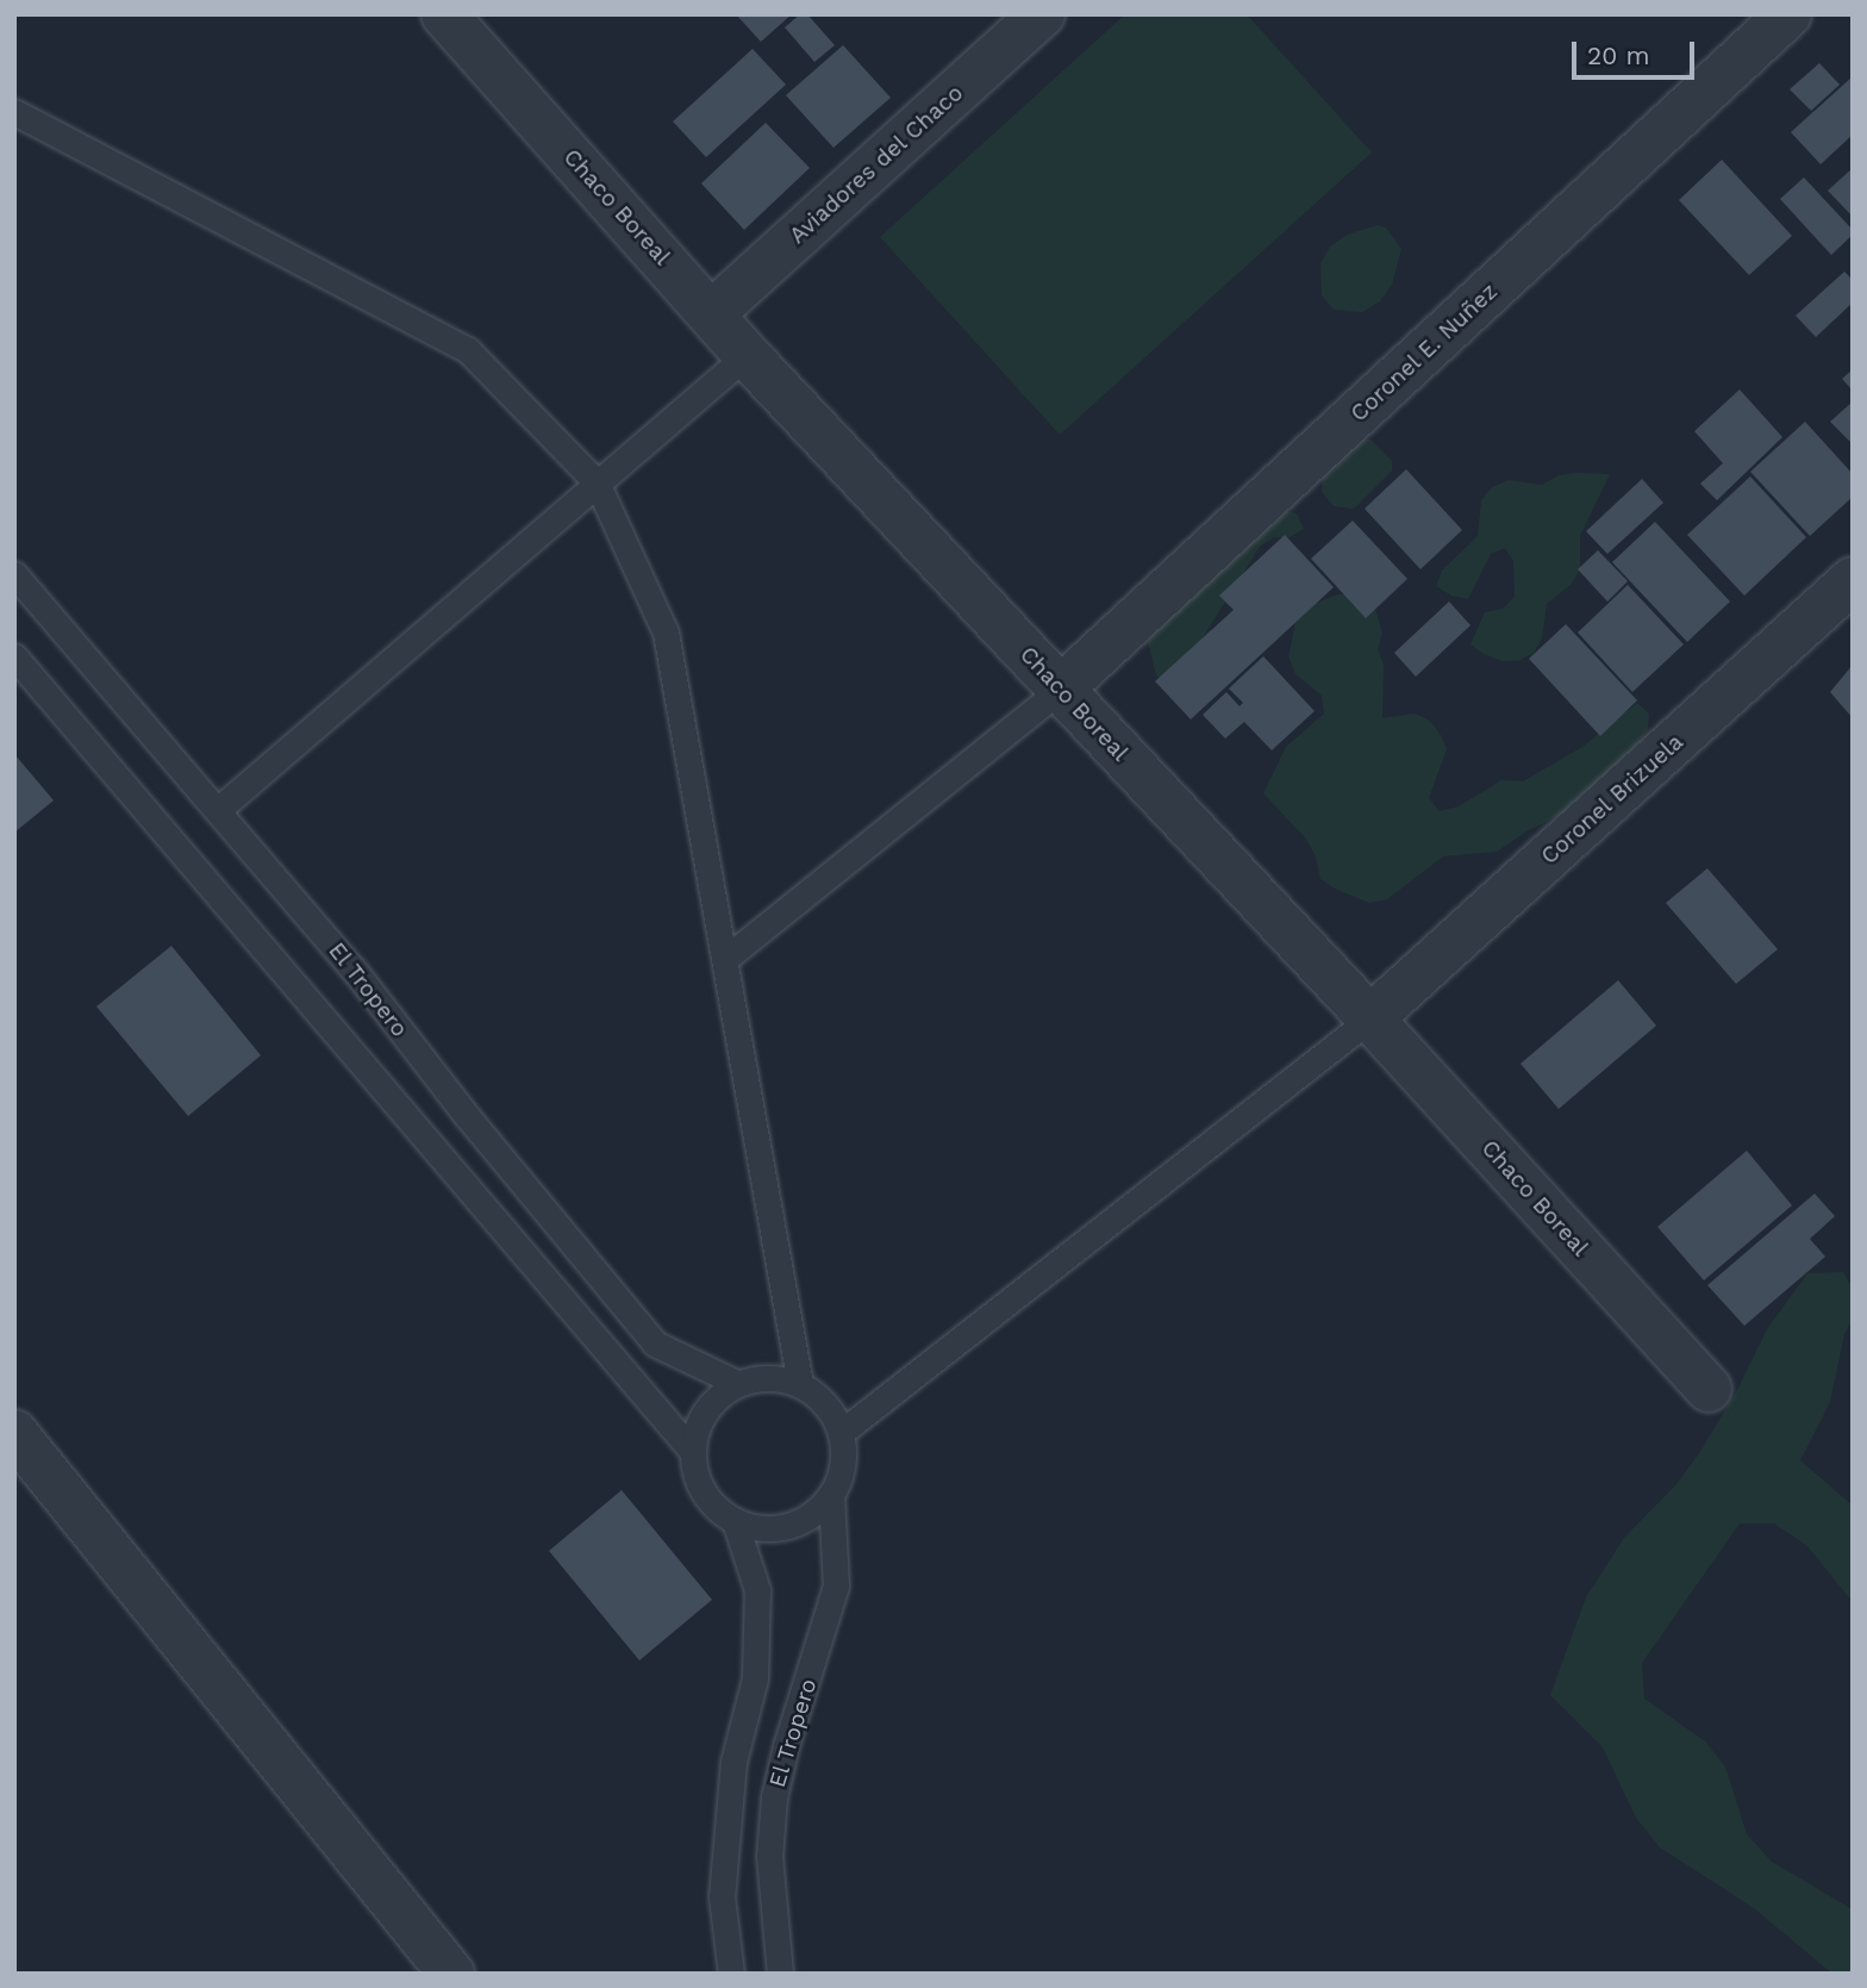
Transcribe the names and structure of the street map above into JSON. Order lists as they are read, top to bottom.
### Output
{
  "streets": {
    "street": [
      "Aviadores del Chaco",
      "Chaco Boreal",
      "Coronel E. Nuñez",
      "Coronel Brizuela"
    ],
    "lane": ["El Tropero"]
  },
  "crossings": [
    ["Aviadores del Chaco", "Chaco Boreal"],
    ["Chaco Boreal", "Coronel E. Nuñez"],
    ["Chaco Boreal", "Coronel Brizuela"]
  ],
  "scale_bar": "20 m"
}
